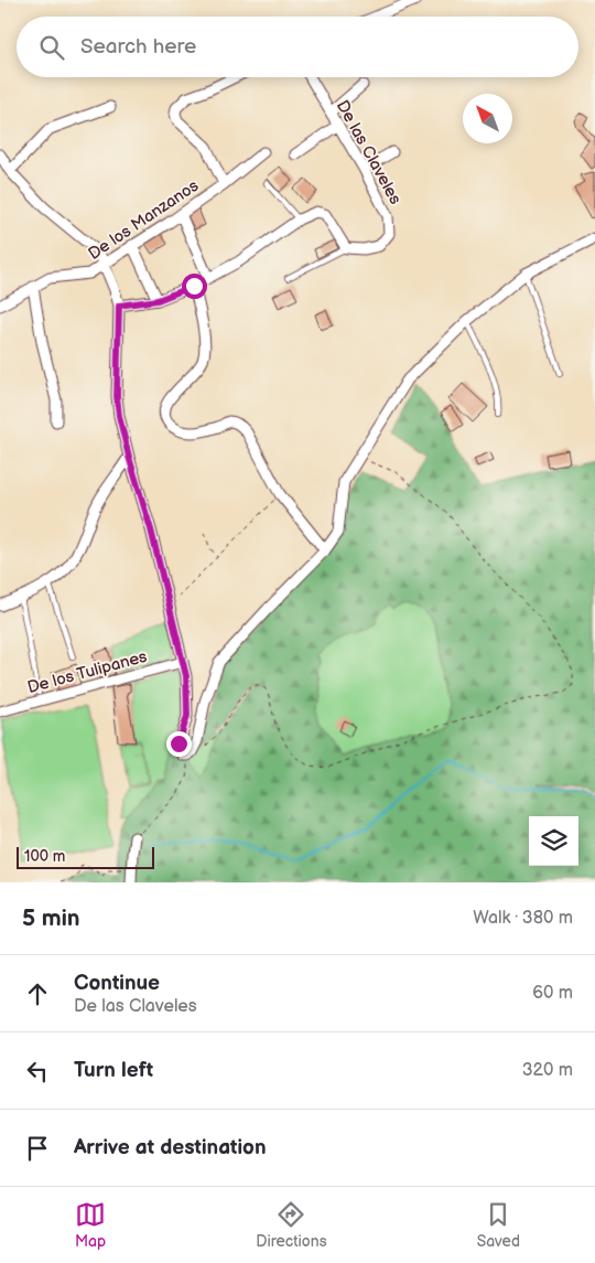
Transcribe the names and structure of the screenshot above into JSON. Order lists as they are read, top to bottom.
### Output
{
  "streets": {
    "street": ["De las Claveles", "De los Manzanos", "De los Tulipanes"]
  },
  "scale_bar": "100 m",
  "north": "top left",
  "page": {
    "search": "Search here",
    "scale": "100 m",
    "heading": ["5 min", "Walk · 380 m"],
    "list": [
      ["Continue", "De las Claveles", "60 m"],
      ["Turn left", "320 m"],
      "Arrive at destination"
    ],
    "nav": ["Map", "Directions", "Saved"]
  }
}
